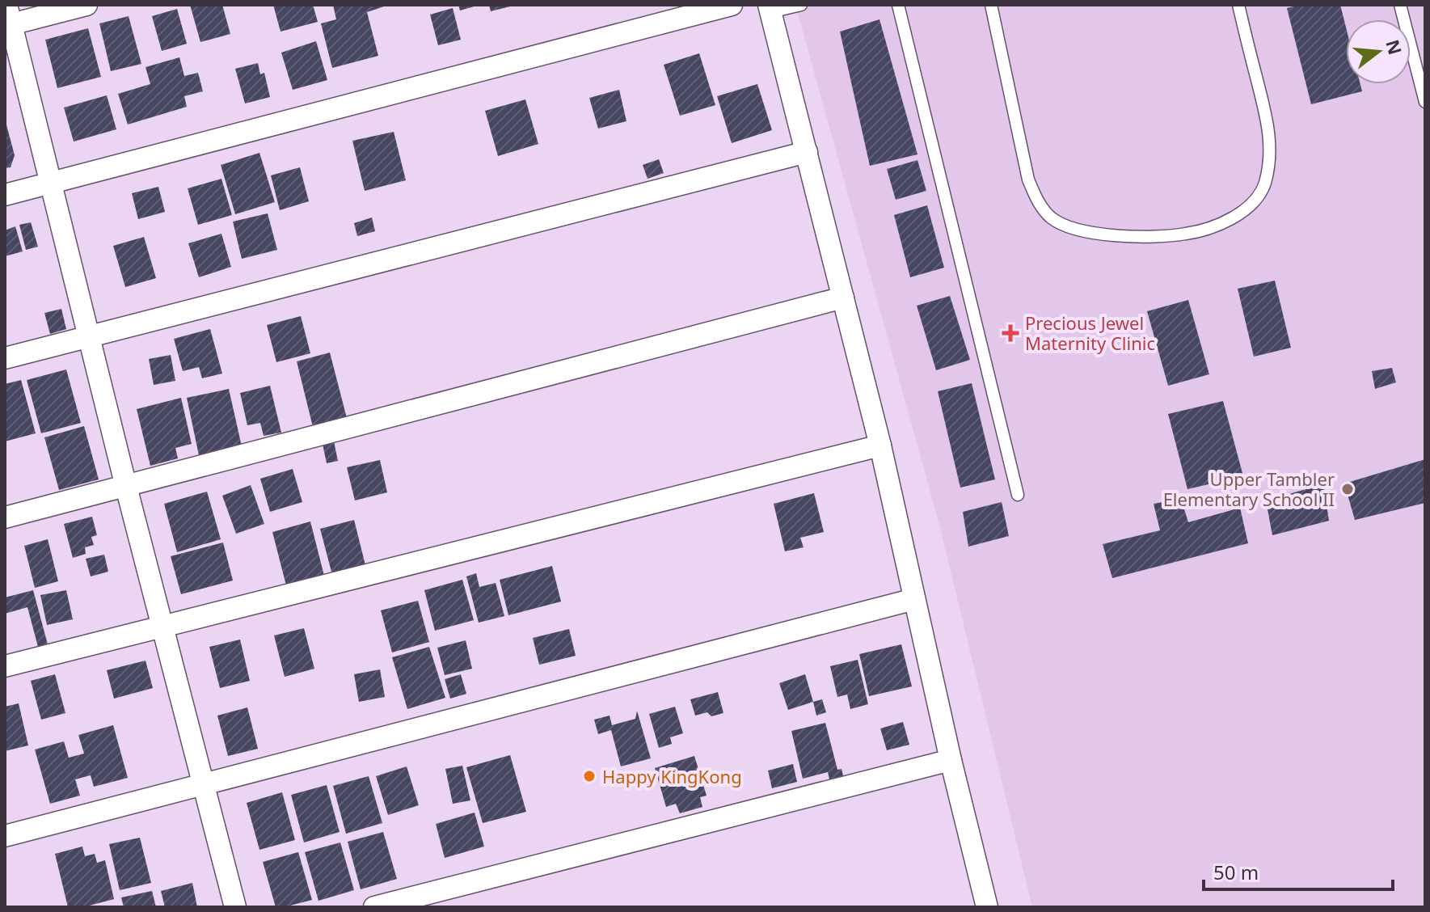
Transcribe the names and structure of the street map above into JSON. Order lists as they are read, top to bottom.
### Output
{
  "places": {
    "health": ["Precious Jewel Maternity Clinic"],
    "other": ["Upper Tambler Elementary School II", "Happy KingKong"]
  },
  "scale_bar": "50 m",
  "north": "right"
}
